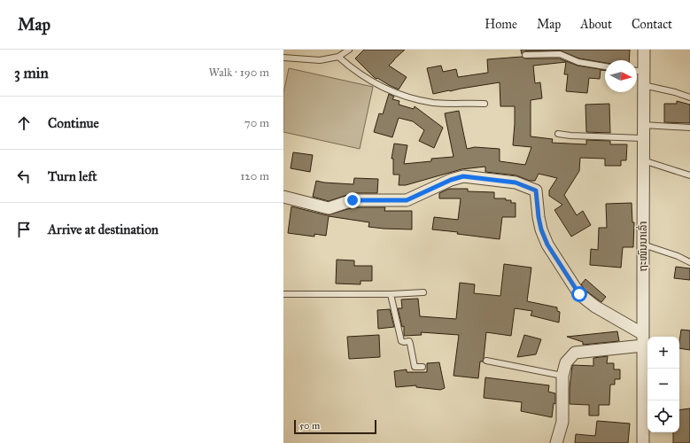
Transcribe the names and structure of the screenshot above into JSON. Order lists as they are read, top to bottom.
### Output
{
  "streets": {
    "street": ["ຖະໜົນນາເລົ່າ"]
  },
  "scale_bar": "50 m",
  "north": "right",
  "page": {
    "header": "Map",
    "nav": [
      "Home",
      "Map",
      "About",
      "Contact"
    ],
    "heading": ["3 min", "Walk · 190 m"],
    "list": [
      ["Continue", "70 m"],
      ["Turn left", "120 m"],
      "Arrive at destination"
    ],
    "map_buttons": ["+", "−"],
    "scale": "50 m"
  }
}
